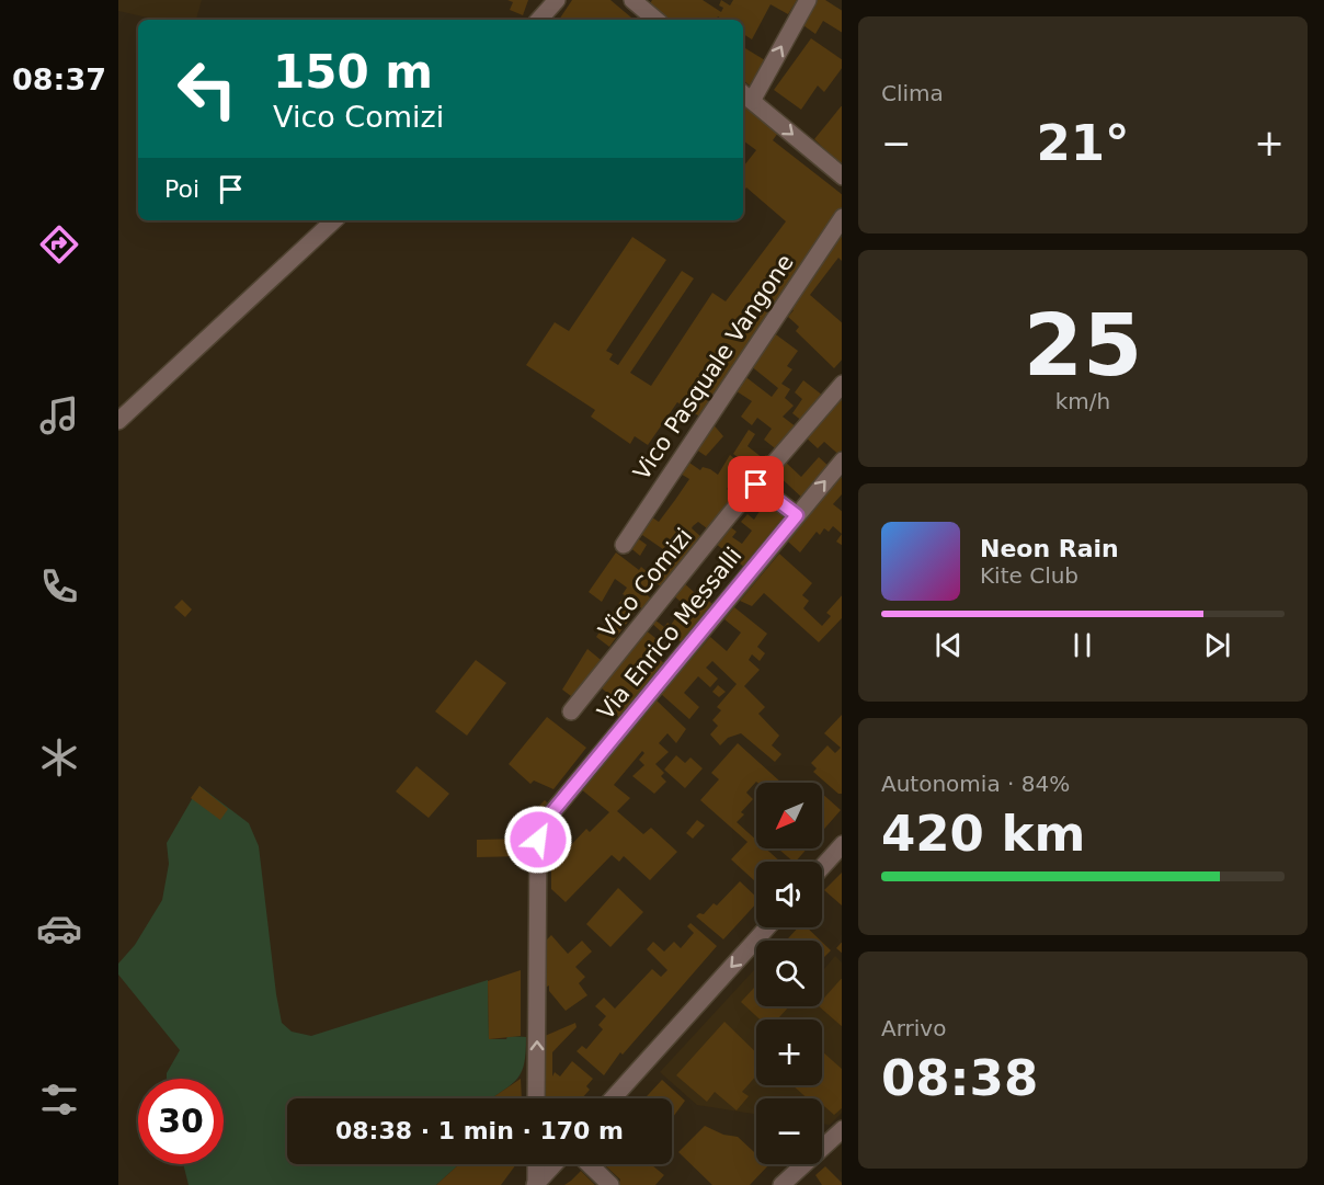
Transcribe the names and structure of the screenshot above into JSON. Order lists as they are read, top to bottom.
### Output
{
  "streets": {
    "street": ["Vico Pasquale Vangone", "Vico Comizi", "Via Enrico Messalli"]
  },
  "one_way": ["Via Enrico Messalli"],
  "north": "bottom left",
  "page": {
    "tabs": "08:37",
    "tile": [
      "Clima",
      ["25", "km/h"],
      ["Autonomia · 84%", "420 km"],
      ["Arrivo", "08:38"]
    ],
    "turn": ["150 m", "Vico Comizi"],
    "heat": ["−", "21°", "+"],
    "then": "Poi",
    "song": ["Neon Rain", "Kite Club"],
    "map_buttons": ["+", "−"],
    "limit": "30",
    "trip": "08:38 · 1 min · 170 m"
  }
}
